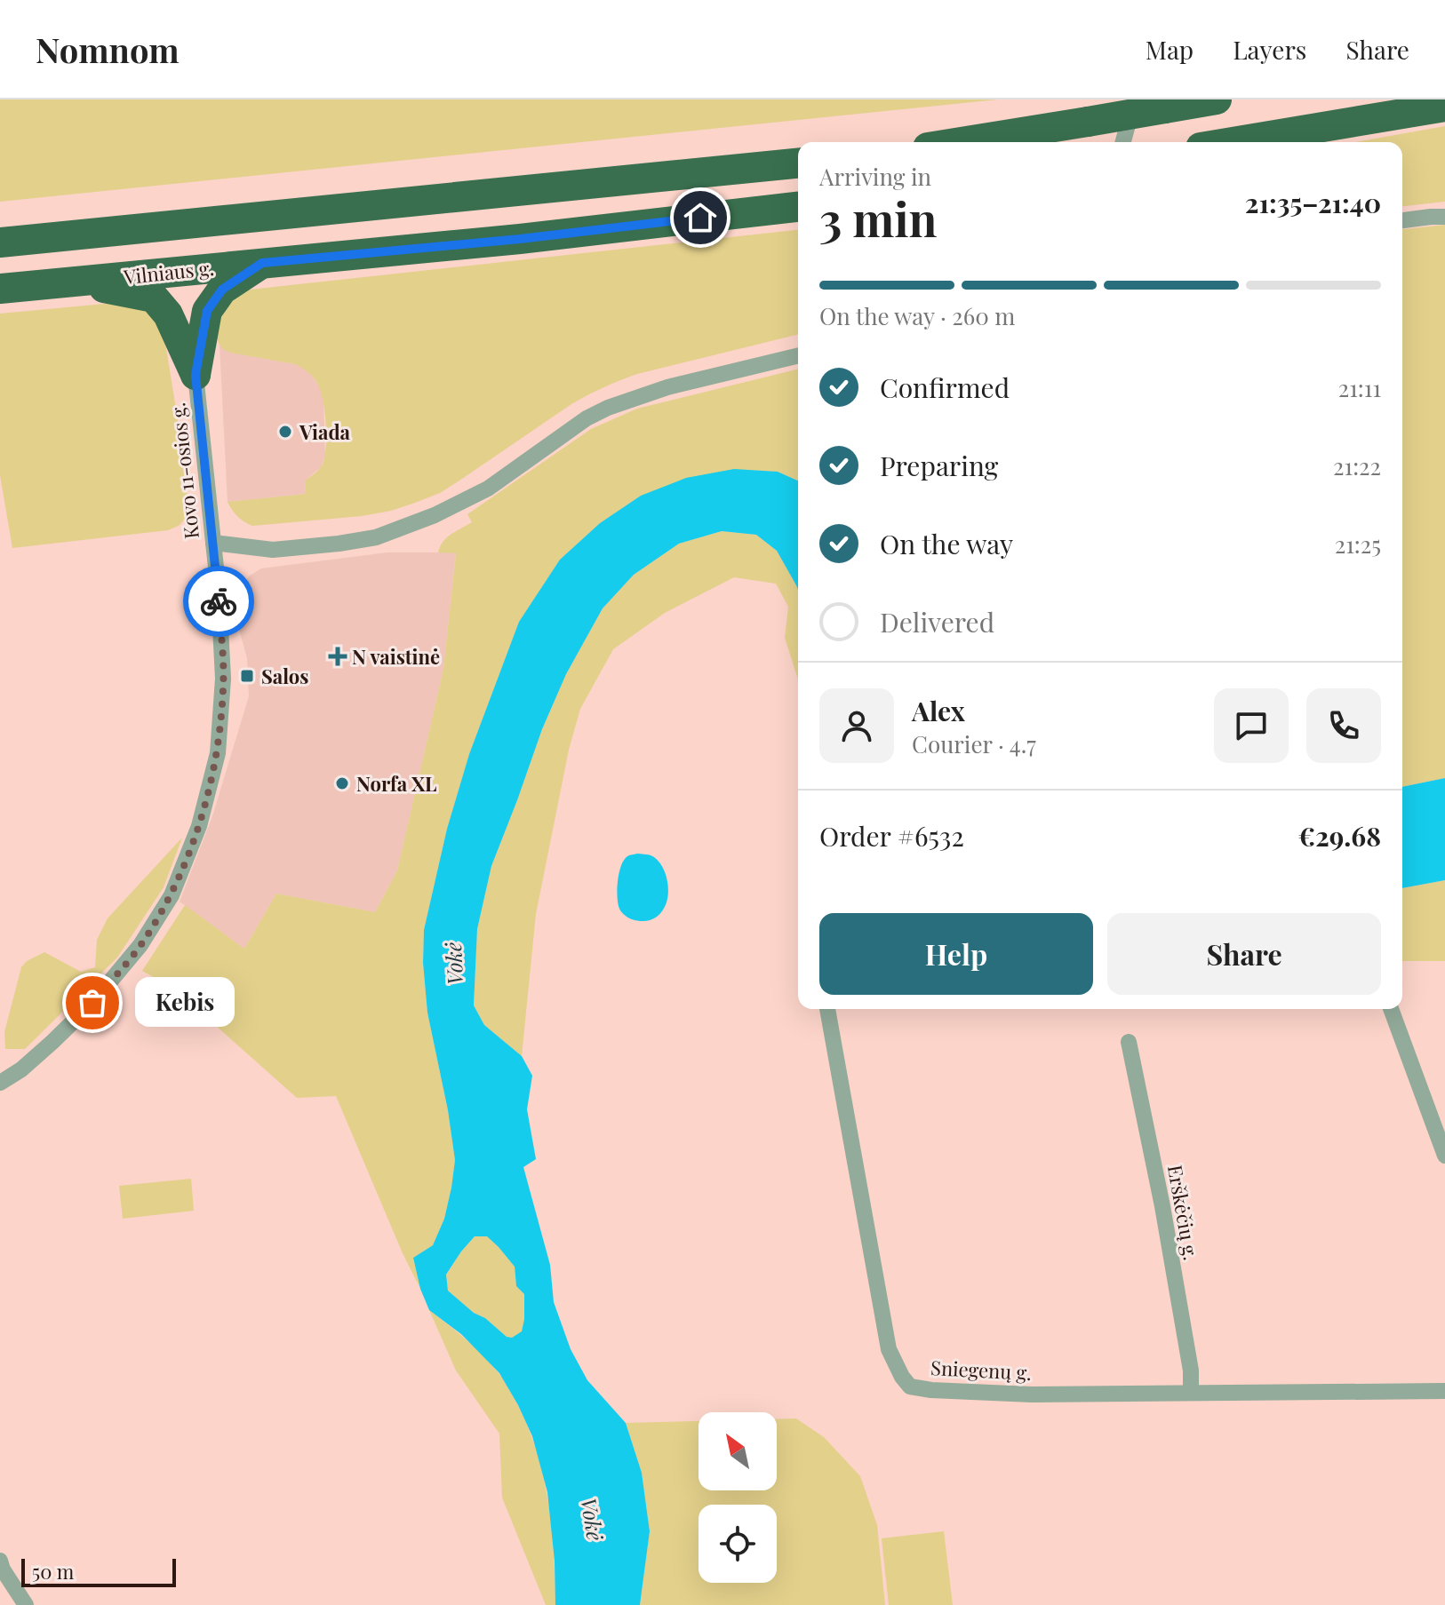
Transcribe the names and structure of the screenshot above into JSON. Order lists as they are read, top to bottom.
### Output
{
  "streets": {
    "highway": ["Vilniaus g."],
    "street": ["Kovo 11-osios g.", "Erškėčių g.", "Sniegenų g."]
  },
  "crossings": [
    ["Erškėčių g.", "Sniegenų g."]
  ],
  "water": ["Vokė"],
  "places": {
    "other": ["Viada", "Norfa XL", "Kebis"],
    "health": ["N vaistinė"],
    "transit": ["Salos"]
  },
  "scale_bar": "50 m",
  "north": "top left",
  "page": {
    "header": "Nomnom",
    "nav": ["Map", "Layers", "Share"],
    "heading": ["3 min", "Arriving in", "21:35–21:40"],
    "panel": [
      "Alex",
      "Courier · 4.7",
      "Order #6532",
      "€29.68"
    ],
    "bar": "On the way · 260 m",
    "list": [
      ["Confirmed", "21:11"],
      ["Preparing", "21:22"],
      ["On the way", "21:25"],
      "Delivered"
    ],
    "buttons": ["Help", "Share"],
    "bubble": "Kebis",
    "scale": "50 m"
  }
}
